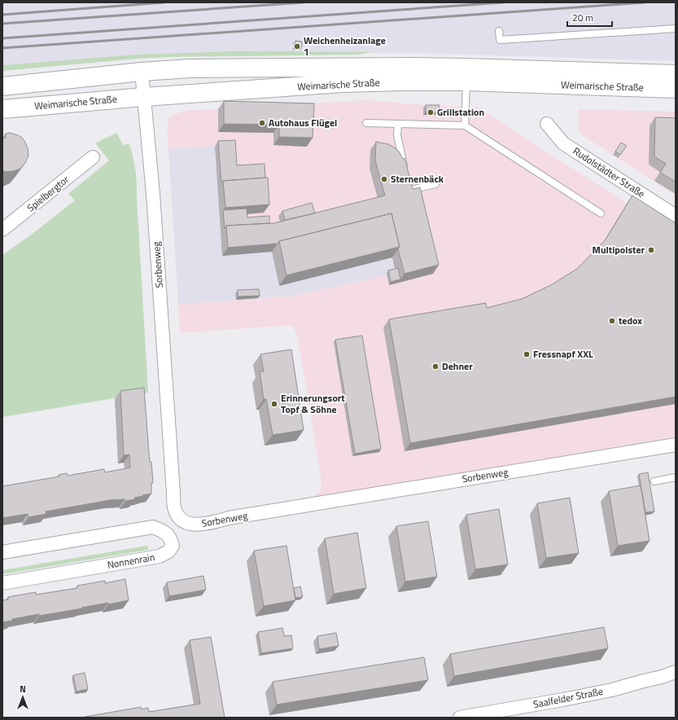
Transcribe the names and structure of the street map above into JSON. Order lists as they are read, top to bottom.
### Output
{
  "streets": {
    "main road": ["Weimarische Straße"],
    "street": [
      "Rudolstädter Straße",
      "Spielbergtor",
      "Sorbenweg",
      "Nonnenrain",
      "Saalfelder Straße"
    ]
  },
  "crossings": [
    ["Weimarische Straße", "Sorbenweg"]
  ],
  "places": [
    "Weichenheizanlage 1",
    "Grillstation",
    "Autohaus Flügel",
    "Sternenbäck",
    "Multipolster",
    "tedox",
    "Fressnapf XXL",
    "Dehner",
    "Erinnerungsort Topf & Söhne"
  ],
  "scale_bar": "20 m",
  "north": "top"
}
